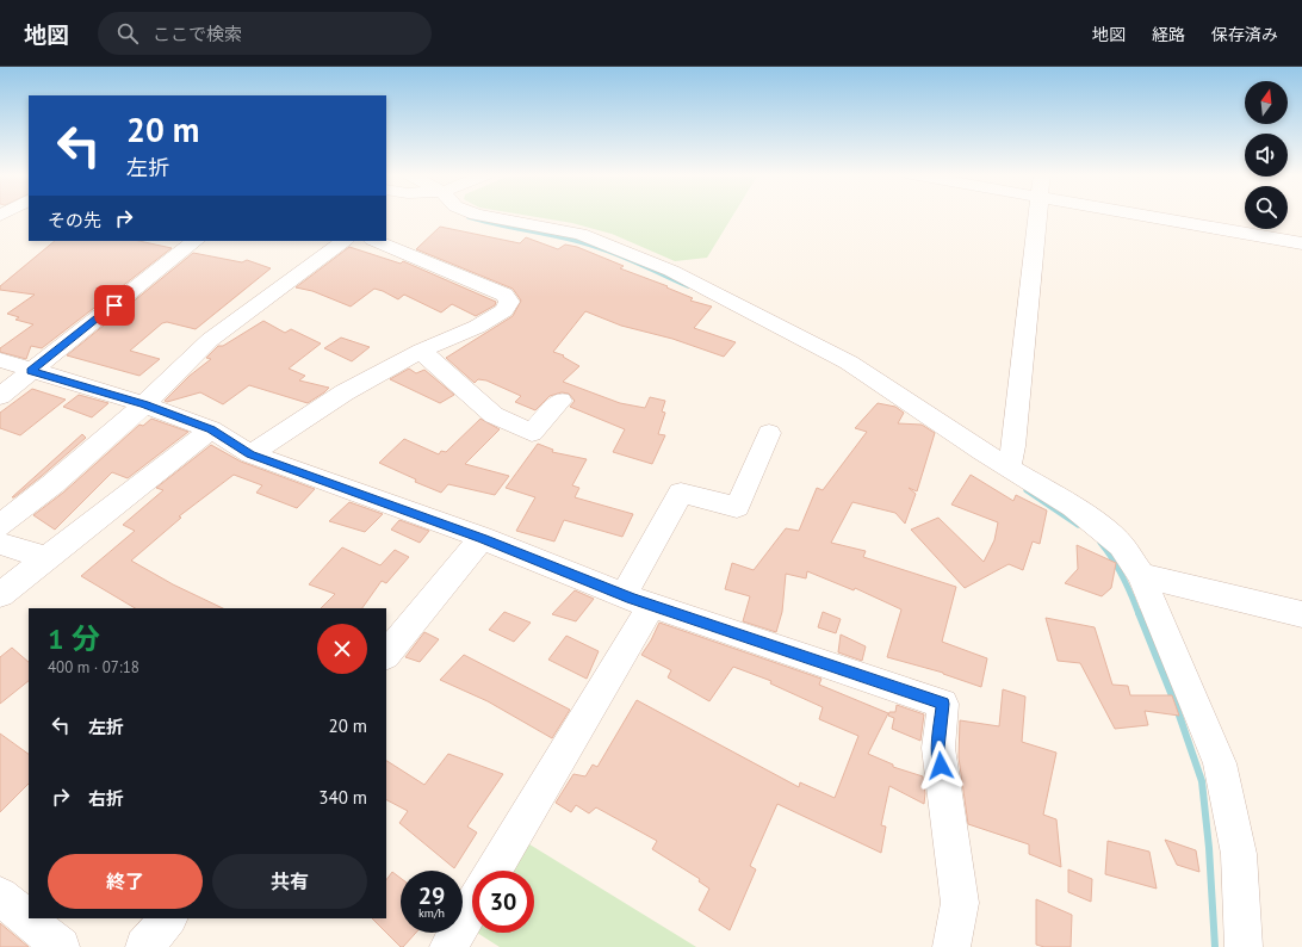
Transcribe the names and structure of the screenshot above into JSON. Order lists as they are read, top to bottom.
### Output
{
  "north": "top",
  "page": {
    "header": "地図",
    "search": "ここで検索",
    "nav": ["地図", "経路", "保存済み"],
    "turn": ["20 m", "左折"],
    "then": "その先",
    "heading": ["1 分", "400 m · 07:18"],
    "list": [
      {
        "name": "左折",
        "value": "20 m"
      },
      {
        "name": "右折",
        "value": "340 m"
      }
    ],
    "buttons": ["終了", "共有"],
    "speed": "29 km/h",
    "limit": "30"
  }
}
